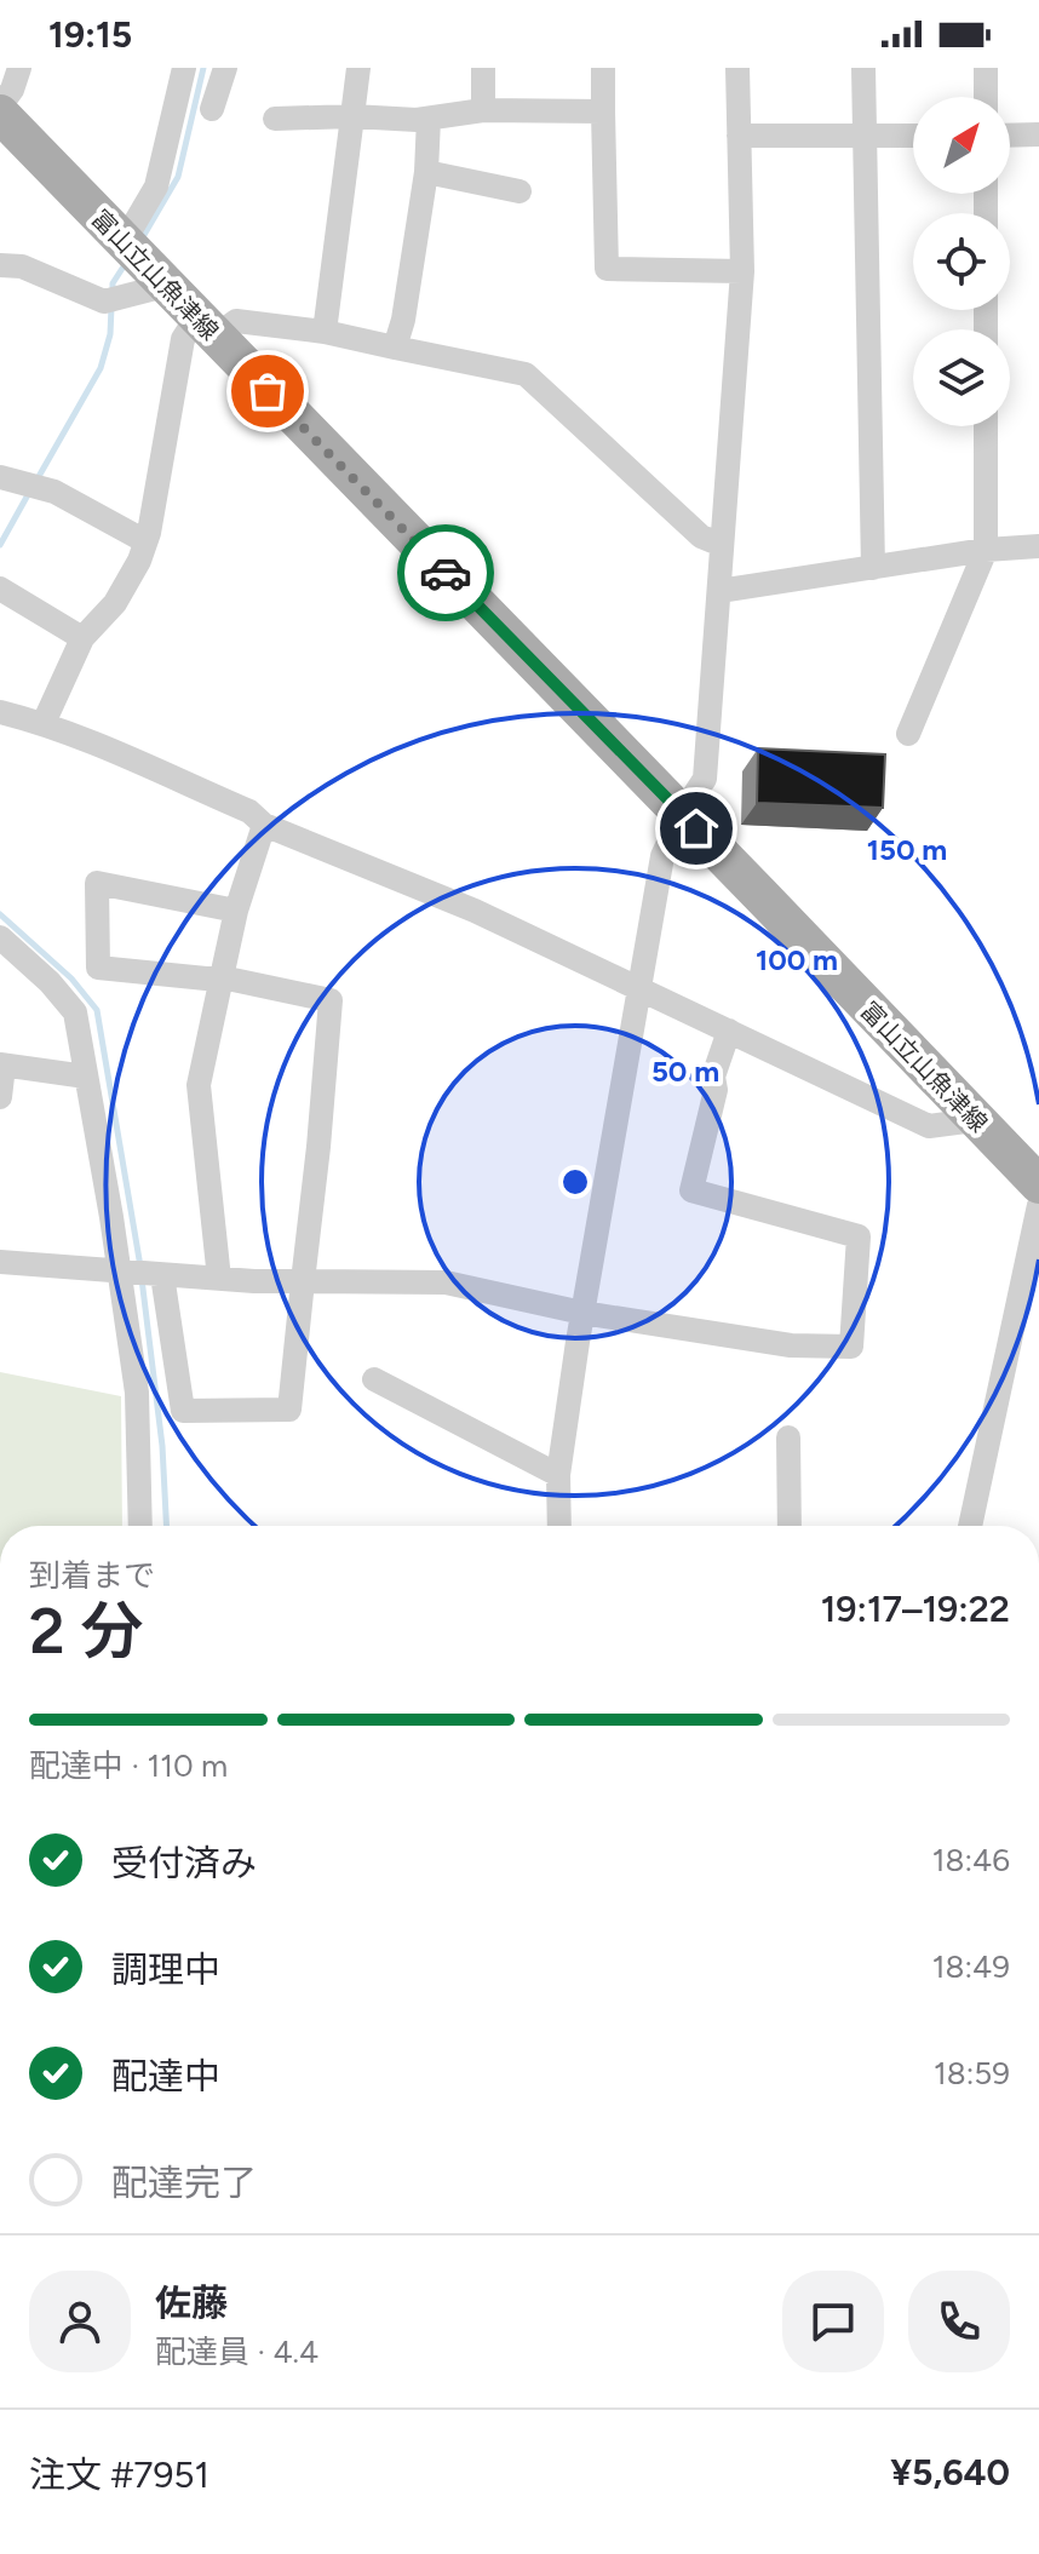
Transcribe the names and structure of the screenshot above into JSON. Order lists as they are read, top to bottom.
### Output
{
  "streets": {
    "main road": ["富山立山魚津線"]
  },
  "north": "top right",
  "page": {
    "status": "19:15",
    "heading": ["2 分", "到着まで", "19:17–19:22"],
    "panel": [
      "佐藤",
      "配達員 · 4.4",
      "注文 #7951",
      "¥5,640"
    ],
    "bar": "配達中 · 110 m",
    "list": [
      ["受付済み", "18:46"],
      ["調理中", "18:49"],
      ["配達中", "18:59"],
      "配達完了"
    ]
  },
  "rings": ["150 m", "100 m", "50 m"]
}
